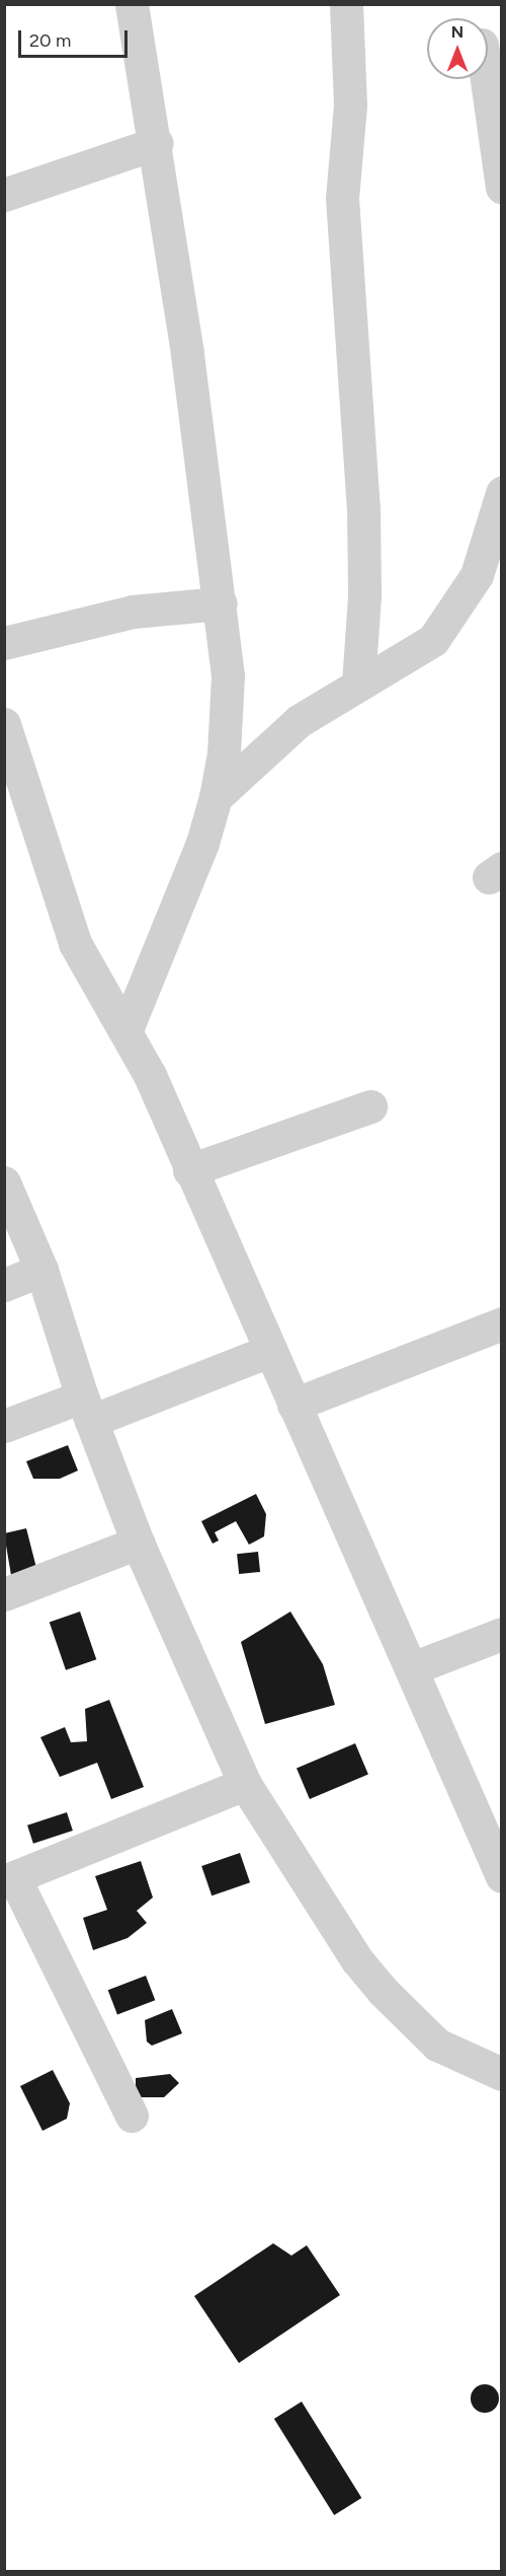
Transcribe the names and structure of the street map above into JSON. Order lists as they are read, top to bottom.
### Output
{
  "scale_bar": "20 m",
  "north": "top"
}
